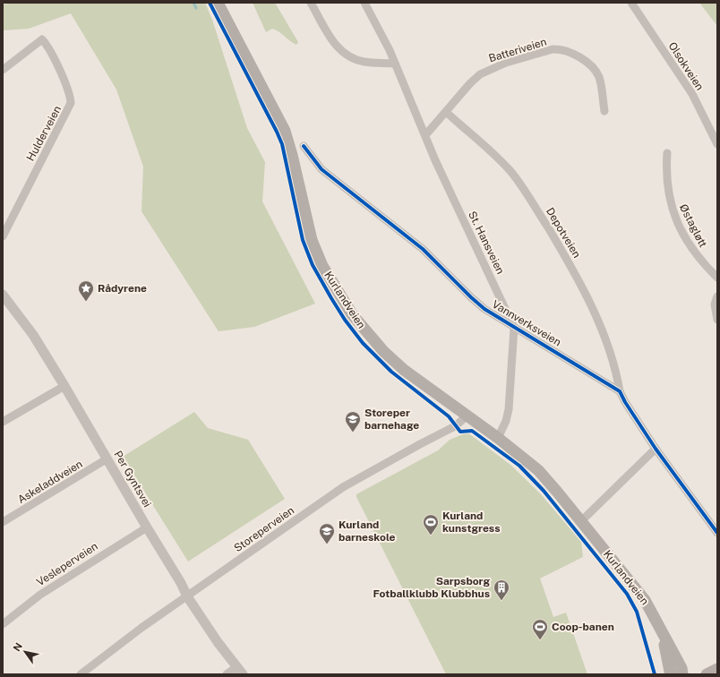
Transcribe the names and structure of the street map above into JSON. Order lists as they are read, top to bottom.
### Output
{
  "streets": {
    "main road": ["Kurlandveien"],
    "street": [
      "Batteriveien",
      "Olsokveien",
      "Hulderveien",
      "Østagløtt",
      "Depotveien",
      "St. Hansveien",
      "Vannverksveien",
      "Per Gyntsvei",
      "Askeladdveien",
      "Storeperveien",
      "Vesleperveien"
    ]
  },
  "crossings": [
    ["Batteriveien", "Depotveien"],
    ["Batteriveien", "St. Hansveien"],
    ["Depotveien", "Vannverksveien"],
    ["St. Hansveien", "Kurlandveien"],
    ["St. Hansveien", "Vannverksveien"],
    ["Kurlandveien", "Storeperveien"],
    ["Per Gyntsvei", "Askeladdveien"],
    ["Per Gyntsvei", "Storeperveien"],
    ["Per Gyntsvei", "Vesleperveien"]
  ],
  "places": {
    "place": ["Rådyrene"],
    "school or university": ["Storeper barnehage", "Kurland barneskole"],
    "sports": ["Kurland kunstgress", "Coop-banen"],
    "building": ["Sarpsborg Fotballklubb Klubbhus"]
  },
  "north": "top left"
}
